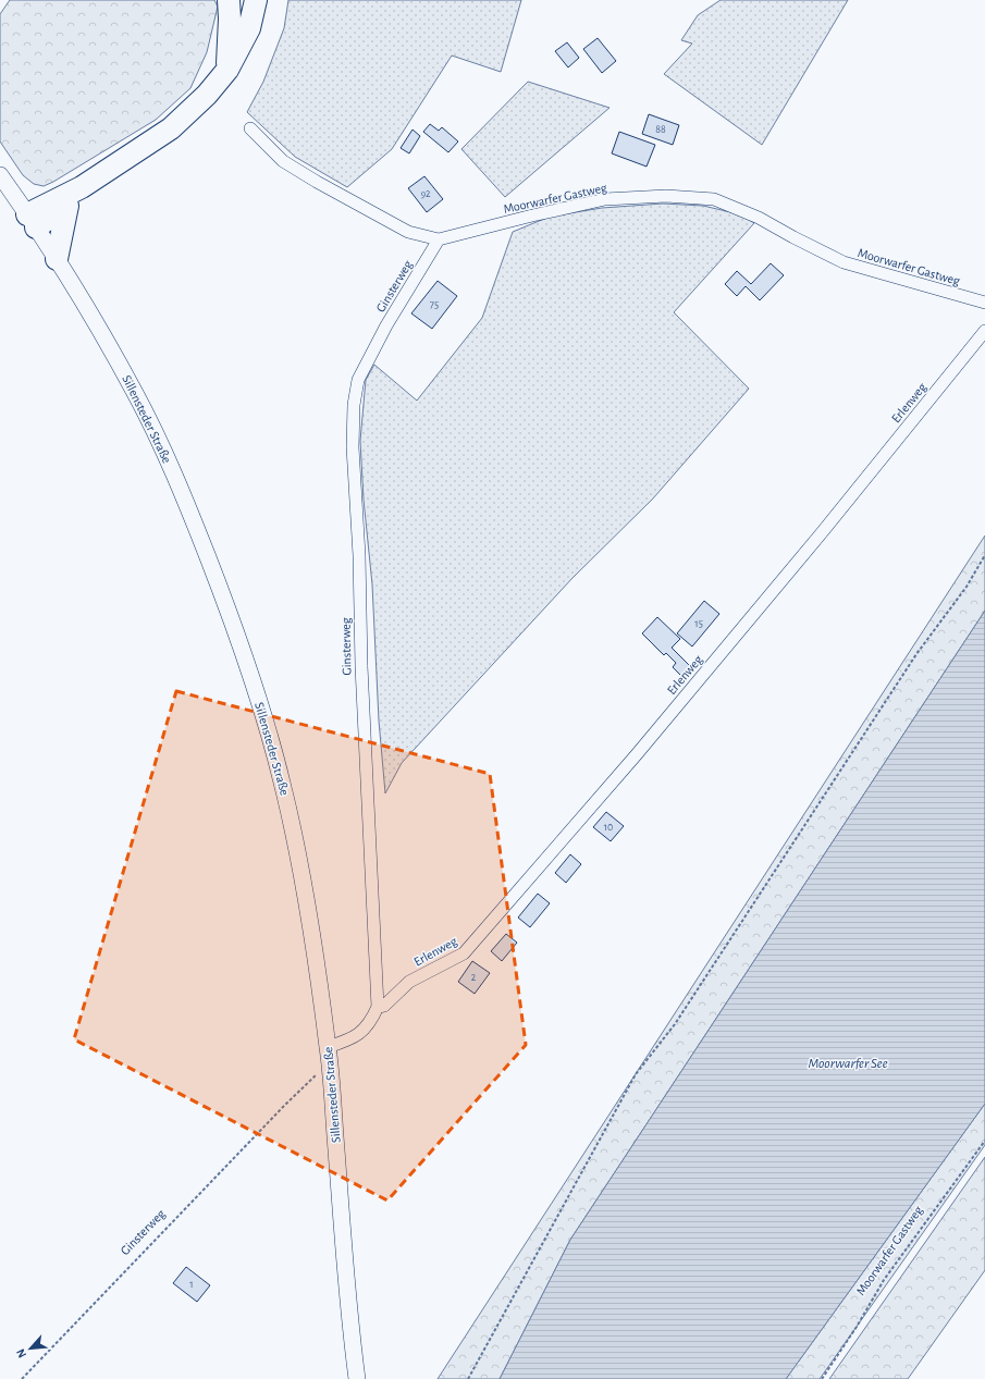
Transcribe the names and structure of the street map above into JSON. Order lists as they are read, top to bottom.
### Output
{
  "streets": {
    "street": [
      "Moorwarfer Gastweg",
      "Ginsterweg",
      "Erlenweg",
      "Sillensteder Straße"
    ]
  },
  "crossings": [
    ["Moorwarfer Gastweg", "Ginsterweg"],
    ["Ginsterweg", "Erlenweg"]
  ],
  "water": ["Moorwarfer See"],
  "house_numbers": [
    "88",
    "92",
    "75",
    "15",
    "10",
    "2",
    "1"
  ],
  "north": "bottom left"
}
